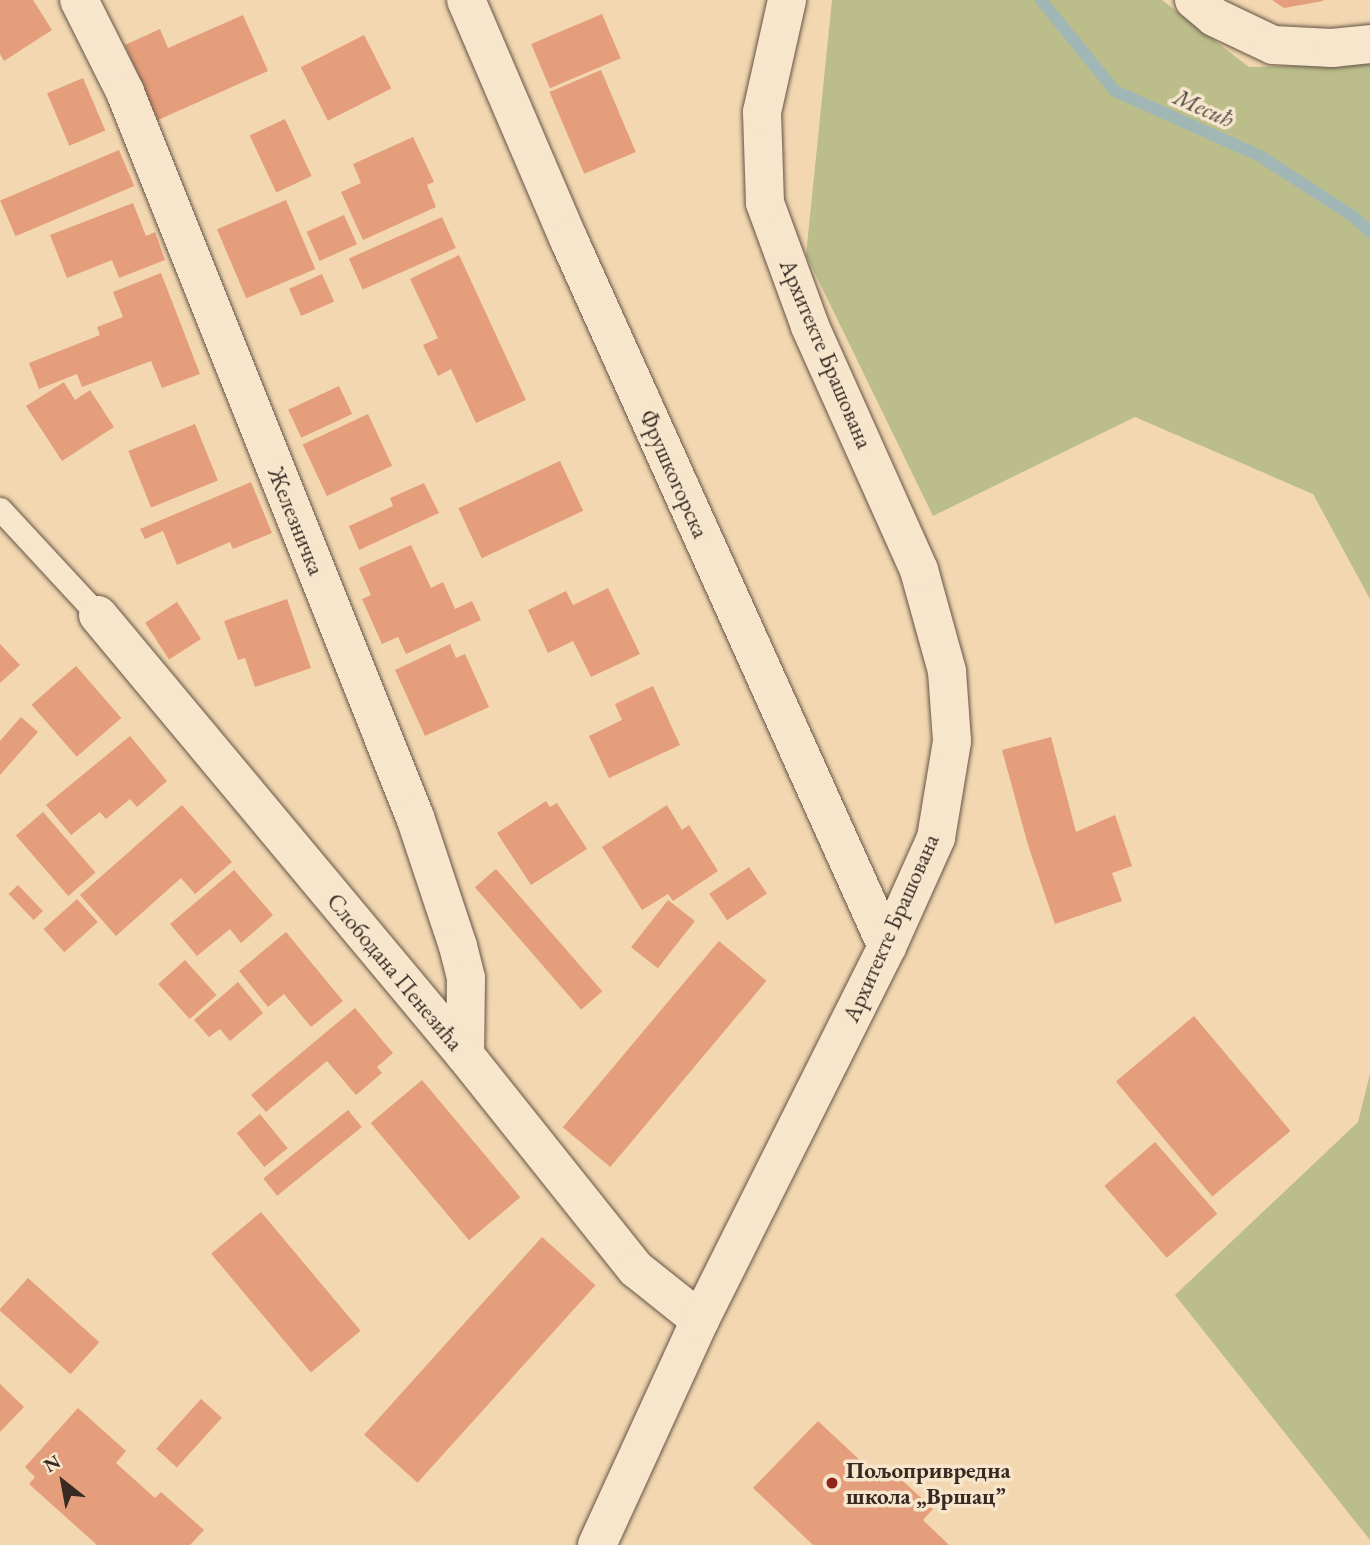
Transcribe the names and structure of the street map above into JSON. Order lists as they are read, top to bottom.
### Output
{
  "streets": {
    "street": [
      "Архитекте Брашована",
      "Фрушкогорска",
      "Железничка",
      "Слободана Пенезића"
    ]
  },
  "crossings": [
    ["Архитекте Брашована", "Фрушкогорска"],
    ["Архитекте Брашована", "Слободана Пенезића"],
    ["Железничка", "Слободана Пенезића"]
  ],
  "water": ["Месић"],
  "places": ["Пољопривредна школа „Вршац”"],
  "north": "top left"
}
